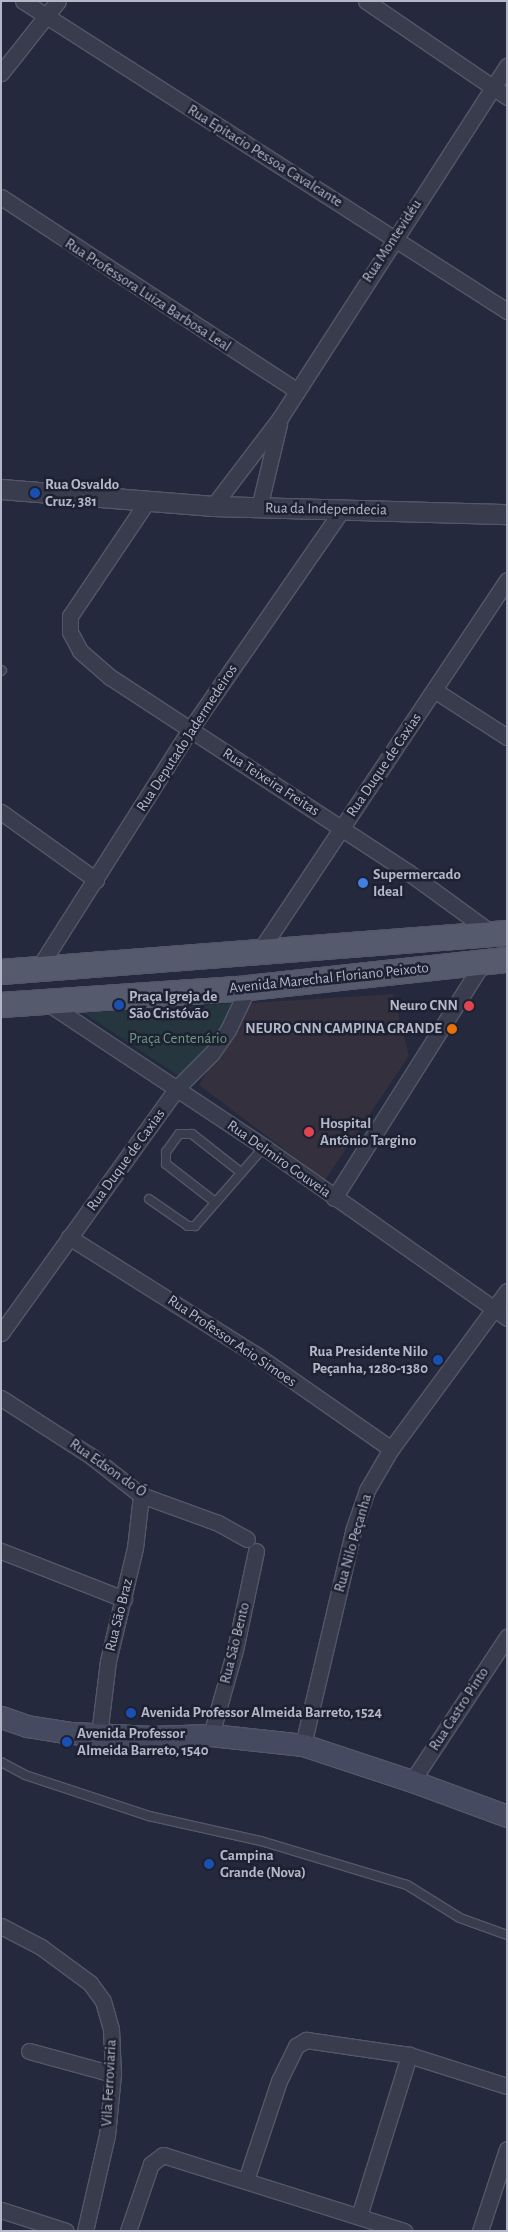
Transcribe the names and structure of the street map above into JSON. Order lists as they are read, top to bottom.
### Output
{
  "streets": {
    "main road": ["Avenida Marechal Floriano Peixoto"],
    "street": [
      "Rua Epitacio Pessoa Cavalcante",
      "Rua Montevidéu",
      "Rua Professora Luiza Barbosa Leal",
      "Rua da Independecia",
      "Rua Deputado Jadermedeiros",
      "Rua Duque de Caxias",
      "Rua Teixeira Freitas",
      "Rua Delmiro Gouveia",
      "Rua Professor Acio Simoes",
      "Rua Edson do Ó",
      "Rua Nilo Peçanha",
      "Rua São Braz",
      "Rua São Bento",
      "Rua Castro Pinto",
      "Vila Ferroviaria"
    ]
  },
  "crossings": [
    ["Rua Epitacio Pessoa Cavalcante", "Rua Montevidéu"],
    ["Rua Montevidéu", "Rua Professora Luiza Barbosa Leal"],
    ["Rua Montevidéu", "Rua da Independecia"],
    ["Rua da Independecia", "Rua Deputado Jadermedeiros"],
    ["Rua da Independecia", "Rua Teixeira Freitas"],
    ["Rua Deputado Jadermedeiros", "Rua Teixeira Freitas"],
    ["Rua Deputado Jadermedeiros", "Avenida Marechal Floriano Peixoto"],
    ["Rua Duque de Caxias", "Rua Teixeira Freitas"],
    ["Rua Duque de Caxias", "Avenida Marechal Floriano Peixoto"],
    ["Rua Duque de Caxias", "Rua Delmiro Gouveia"],
    ["Rua Duque de Caxias", "Rua Professor Acio Simoes"],
    ["Rua Teixeira Freitas", "Avenida Marechal Floriano Peixoto"],
    ["Avenida Marechal Floriano Peixoto", "Rua Delmiro Gouveia"],
    ["Rua Delmiro Gouveia", "Rua Nilo Peçanha"],
    ["Rua Professor Acio Simoes", "Rua Nilo Peçanha"],
    ["Rua Edson do Ó", "Rua São Braz"],
    ["Rua Edson do Ó", "Rua São Bento"]
  ],
  "parks": ["Praça Centenário"],
  "places": [
    "Rua Osvaldo Cruz, 381",
    "Supermercado Ideal",
    "Praça Igreja de São Cristóvão",
    "Neuro CNN",
    "NEURO CNN CAMPINA GRANDE",
    "Hospital Antônio Targino",
    "Rua Presidente Nilo Peçanha, 1280-1380",
    "Avenida Professor Almeida Barreto, 1524",
    "Avenida Professor Almeida Barreto, 1540",
    "Campina Grande (Nova)"
  ]
}
